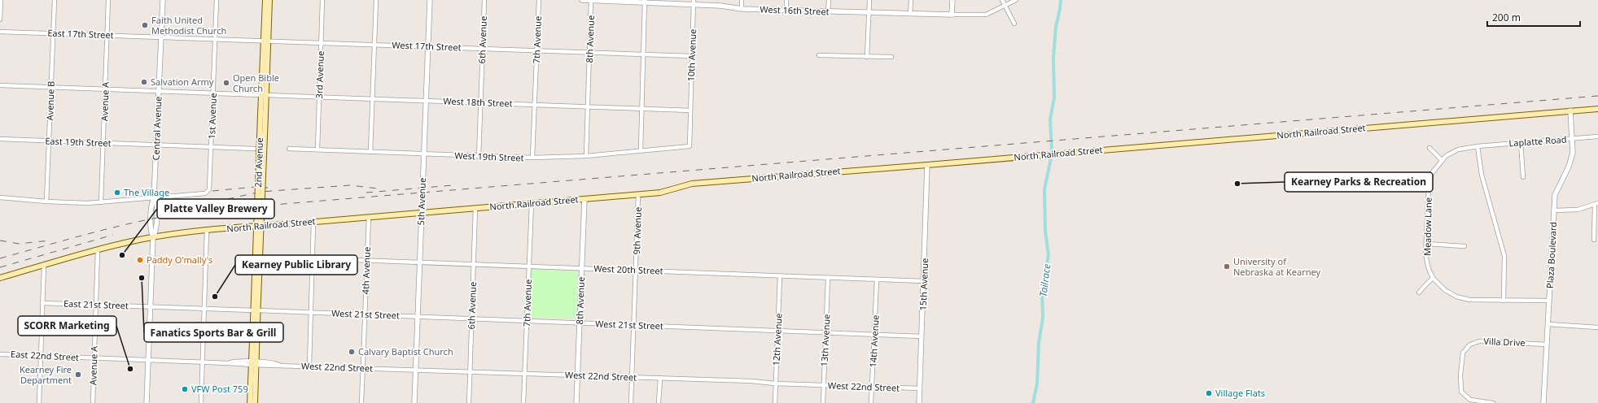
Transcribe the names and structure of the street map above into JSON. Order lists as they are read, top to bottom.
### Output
{
  "streets": {
    "main road": ["North Railroad Street", "2nd Avenue"],
    "street": [
      "West 16th Street",
      "East 17th Street",
      "8th Avenue",
      "6th Avenue",
      "7th Avenue",
      "West 17th Street",
      "10th Avenue",
      "3rd Avenue",
      "Avenue B",
      "Avenue A",
      "West 18th Street",
      "1st Avenue",
      "Central Avenue",
      "Laplatte Road",
      "East 19th Street",
      "West 19th Street",
      "5th Avenue",
      "Meadow Lane",
      "9th Avenue",
      "Plaza Boulevard",
      "West 20th Street",
      "4th Avenue",
      "15th Avenue",
      "East 21st Street",
      "West 21st Street",
      "12th Avenue",
      "13th Avenue",
      "14th Avenue",
      "Villa Drive",
      "East 22nd Street",
      "West 22nd Street"
    ]
  },
  "crossings": [
    ["West 16th Street", "8th Avenue"],
    ["West 16th Street", "10th Avenue"],
    ["East 17th Street", "West 17th Street"],
    ["East 17th Street", "Avenue B"],
    ["East 17th Street", "Avenue A"],
    ["East 17th Street", "Central Avenue"],
    ["8th Avenue", "West 17th Street"],
    ["8th Avenue", "West 18th Street"],
    ["8th Avenue", "North Railroad Street"],
    ["8th Avenue", "West 19th Street"],
    ["8th Avenue", "West 20th Street"],
    ["8th Avenue", "West 21st Street"],
    ["8th Avenue", "West 22nd Street"],
    ["6th Avenue", "West 17th Street"],
    ["6th Avenue", "West 18th Street"],
    ["6th Avenue", "North Railroad Street"],
    ["6th Avenue", "West 19th Street"],
    ["6th Avenue", "West 20th Street"],
    ["6th Avenue", "West 21st Street"],
    ["6th Avenue", "West 22nd Street"],
    ["7th Avenue", "West 17th Street"],
    ["7th Avenue", "West 18th Street"],
    ["7th Avenue", "North Railroad Street"],
    ["7th Avenue", "West 19th Street"],
    ["7th Avenue", "West 20th Street"],
    ["7th Avenue", "West 21st Street"],
    ["7th Avenue", "West 22nd Street"],
    ["West 17th Street", "10th Avenue"],
    ["West 17th Street", "3rd Avenue"],
    ["West 17th Street", "1st Avenue"],
    ["West 17th Street", "Central Avenue"],
    ["West 17th Street", "2nd Avenue"],
    ["West 17th Street", "5th Avenue"],
    ["10th Avenue", "West 18th Street"],
    ["10th Avenue", "West 19th Street"],
    ["3rd Avenue", "West 18th Street"],
    ["3rd Avenue", "West 19th Street"],
    ["Avenue B", "West 18th Street"],
    ["Avenue B", "East 19th Street"],
    ["Avenue A", "West 18th Street"],
    ["Avenue A", "North Railroad Street"],
    ["Avenue A", "East 19th Street"],
    ["Avenue A", "East 21st Street"],
    ["Avenue A", "East 22nd Street"],
    ["West 18th Street", "1st Avenue"],
    ["West 18th Street", "Central Avenue"],
    ["West 18th Street", "2nd Avenue"],
    ["West 18th Street", "5th Avenue"],
    ["1st Avenue", "Central Avenue"],
    ["Central Avenue", "North Railroad Street"],
    ["Central Avenue", "East 19th Street"],
    ["Central Avenue", "East 21st Street"],
    ["Central Avenue", "West 21st Street"],
    ["Central Avenue", "East 22nd Street"],
    ["Central Avenue", "West 22nd Street"],
    ["North Railroad Street", "5th Avenue"],
    ["North Railroad Street", "9th Avenue"],
    ["North Railroad Street", "Plaza Boulevard"],
    ["North Railroad Street", "4th Avenue"],
    ["North Railroad Street", "15th Avenue"],
    ["Laplatte Road", "Meadow Lane"],
    ["Laplatte Road", "Plaza Boulevard"],
    ["West 19th Street", "5th Avenue"],
    ["2nd Avenue", "West 21st Street"],
    ["2nd Avenue", "West 22nd Street"],
    ["5th Avenue", "West 20th Street"],
    ["5th Avenue", "West 21st Street"],
    ["5th Avenue", "West 22nd Street"],
    ["Meadow Lane", "Plaza Boulevard"],
    ["9th Avenue", "West 20th Street"],
    ["9th Avenue", "West 21st Street"],
    ["9th Avenue", "West 22nd Street"],
    ["Plaza Boulevard", "Villa Drive"],
    ["West 20th Street", "4th Avenue"],
    ["West 20th Street", "15th Avenue"],
    ["West 20th Street", "12th Avenue"],
    ["West 20th Street", "13th Avenue"],
    ["West 20th Street", "14th Avenue"],
    ["4th Avenue", "West 21st Street"],
    ["4th Avenue", "West 22nd Street"],
    ["15th Avenue", "West 21st Street"],
    ["15th Avenue", "West 22nd Street"],
    ["East 21st Street", "West 21st Street"],
    ["West 21st Street", "12th Avenue"],
    ["West 21st Street", "13th Avenue"],
    ["West 21st Street", "14th Avenue"],
    ["12th Avenue", "West 22nd Street"],
    ["13th Avenue", "West 22nd Street"],
    ["14th Avenue", "West 22nd Street"],
    ["East 22nd Street", "West 22nd Street"]
  ],
  "water": ["Tailrace"],
  "places": [
    "Faith United Methodist Church",
    "Salvation Army",
    "Open Bible Church",
    "Kearney Parks & Recreation",
    "The Village",
    "Platte Valley Brewery",
    "Paddy O'mally's",
    "University of Nebraska at Kearney",
    "Fanatics Sports Bar & Grill",
    "Kearney Public Library",
    "Calvary Baptist Church",
    "SCORR Marketing",
    "Kearney Fire Department",
    "VFW Post 759",
    "Village Flats"
  ],
  "scale_bar": "200 m"
}
